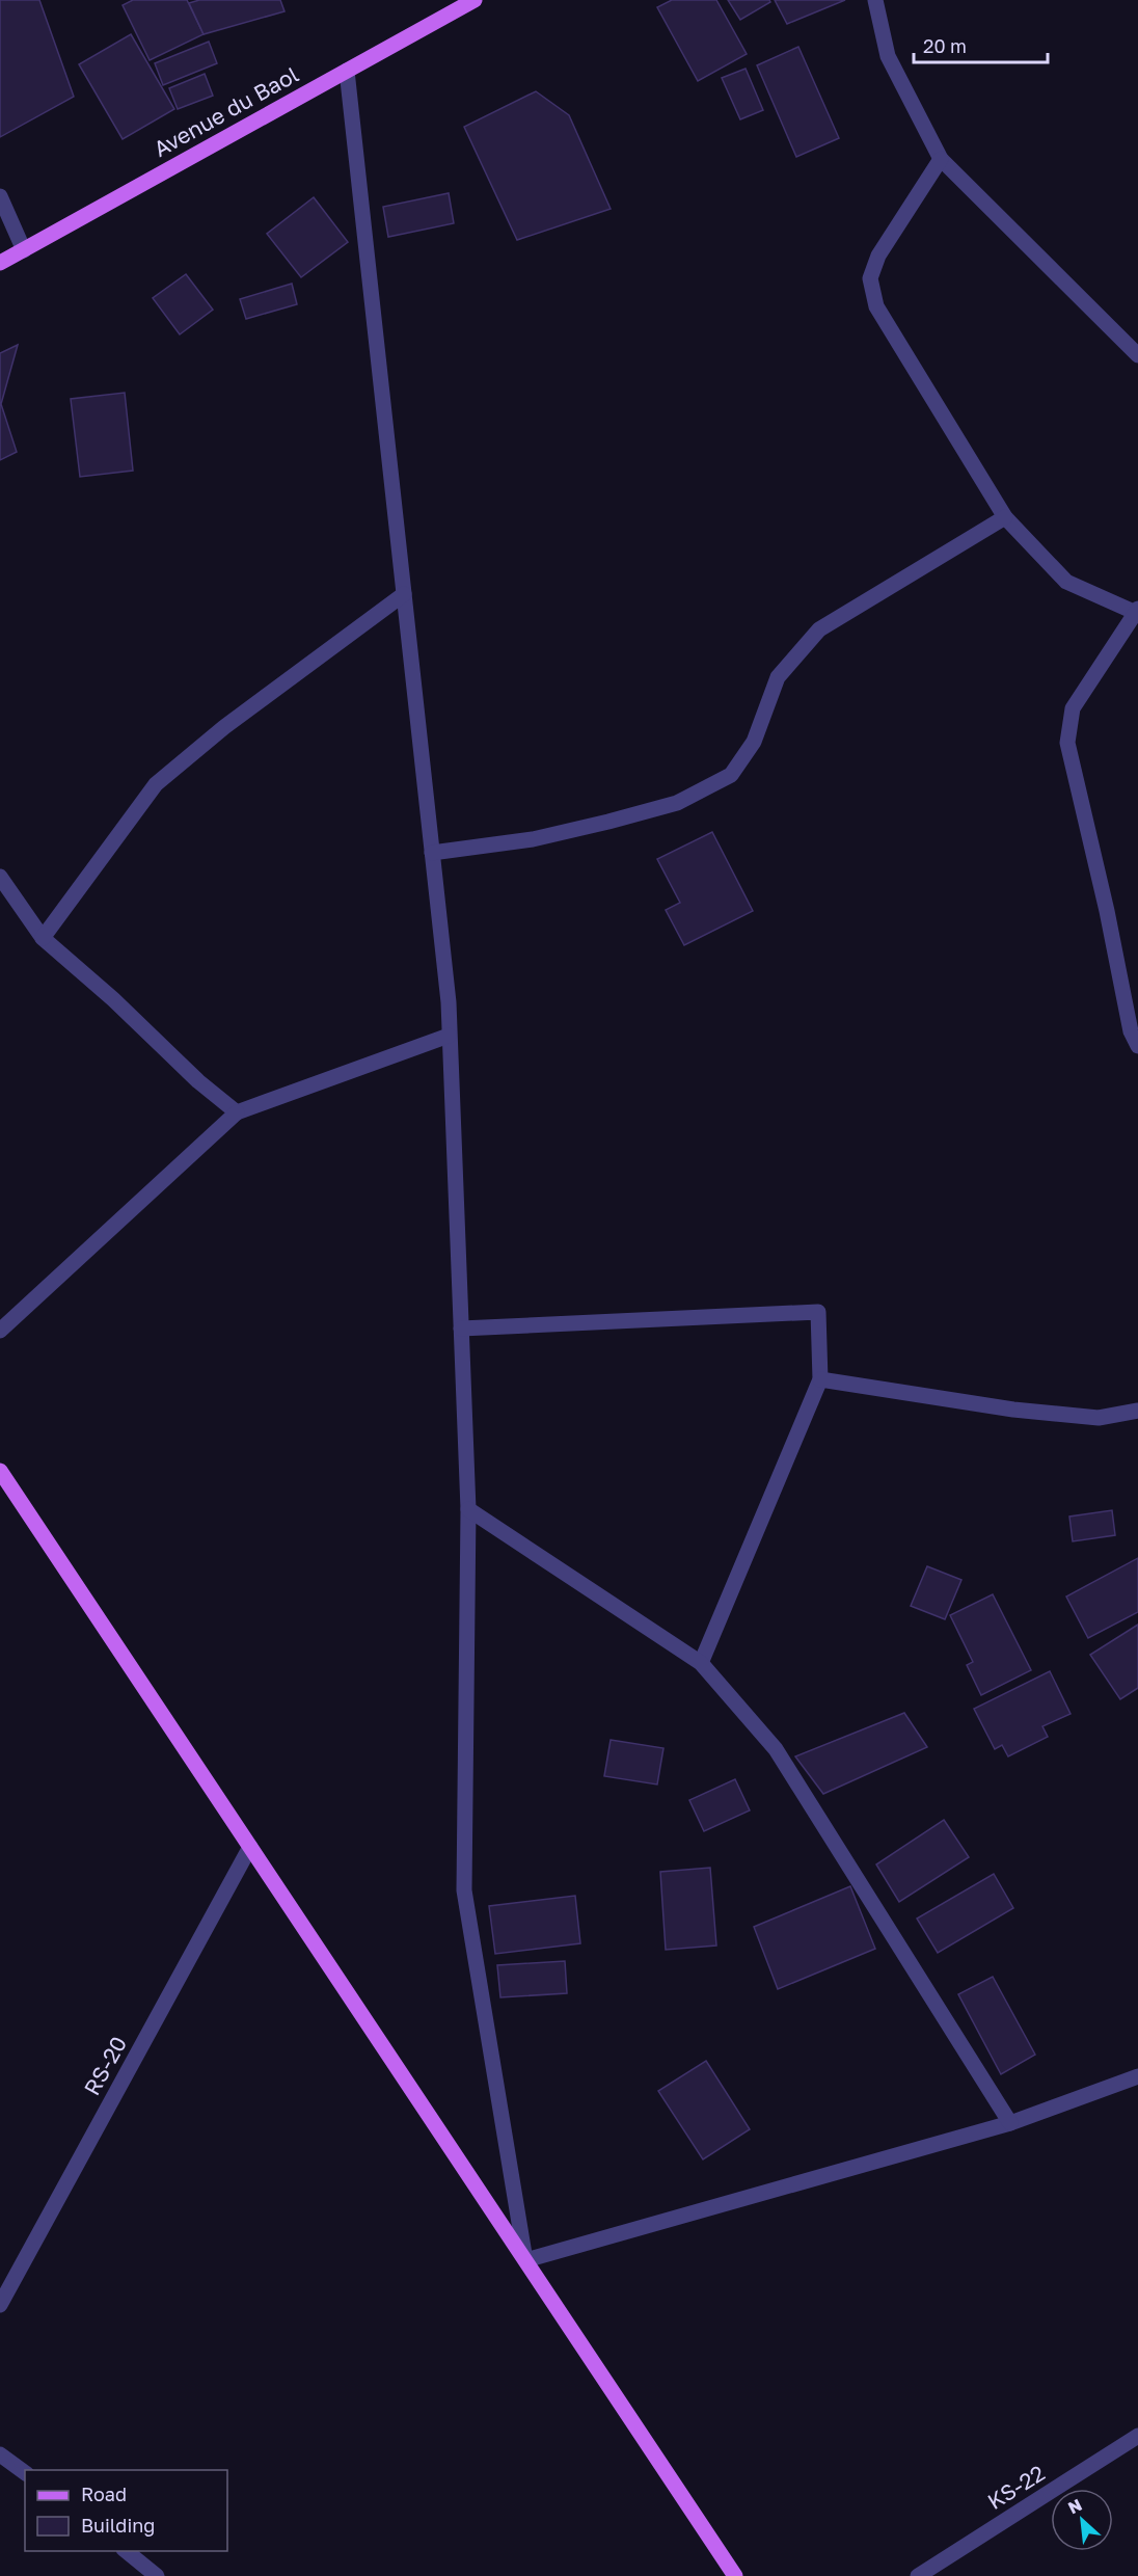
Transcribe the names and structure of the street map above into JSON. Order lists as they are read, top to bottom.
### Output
{
  "streets": {
    "main road": ["Avenue du Baol"],
    "street": ["RS-20", "KS-22"]
  },
  "legend": ["Road", "Building"],
  "scale_bar": "20 m",
  "north": "top left"
}
